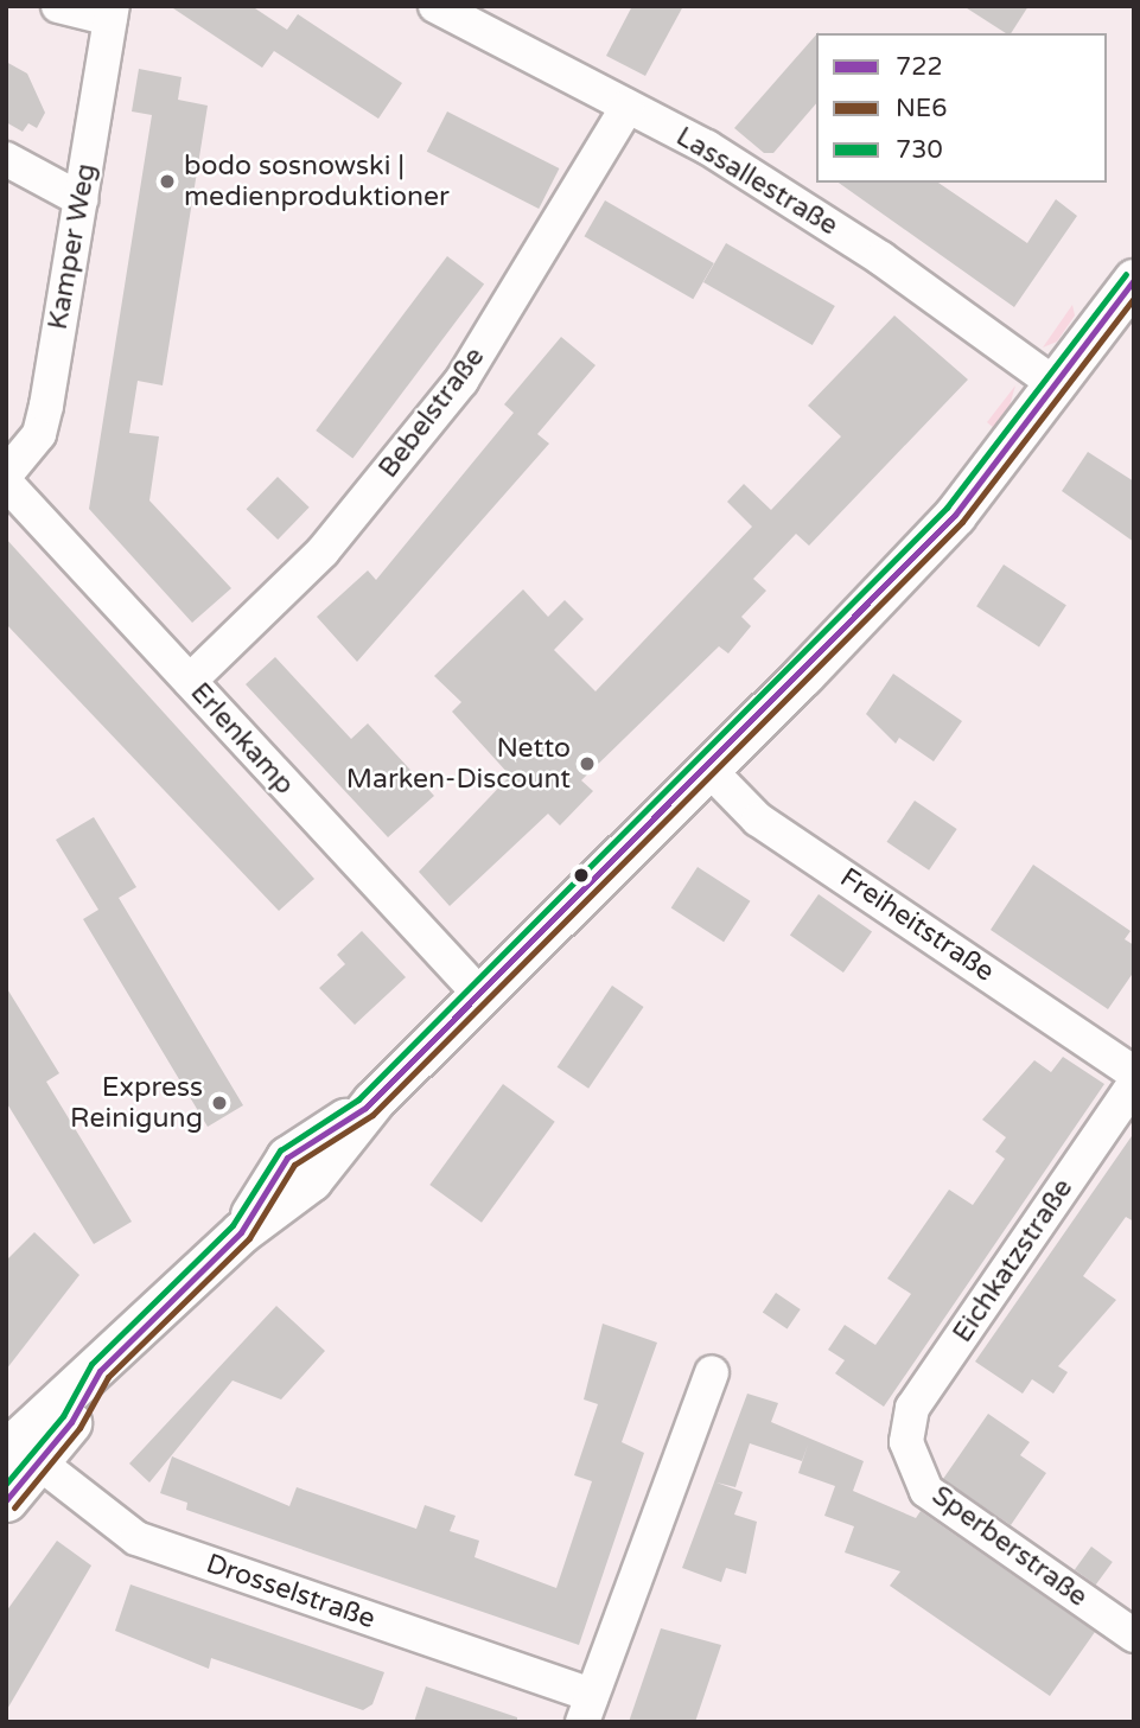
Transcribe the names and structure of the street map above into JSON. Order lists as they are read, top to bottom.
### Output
{
  "streets": {
    "street": [
      "Lassallestraße",
      "Kamper Weg",
      "Bebelstraße",
      "Erlenkamp",
      "Freiheitstraße",
      "Eichkatzstraße",
      "Sperberstraße",
      "Drosselstraße"
    ]
  },
  "crossings": [
    ["Lassallestraße", "Bebelstraße"],
    ["Bebelstraße", "Erlenkamp"],
    ["Eichkatzstraße", "Sperberstraße"]
  ],
  "places": ["bodo sosnowski | medienproduktioner", "Netto Marken-Discount", "Express Reinigung"],
  "lines": ["transit line 730", "transit line 722", "transit line NE6"],
  "legend": ["722", "NE6", "730"]
}
